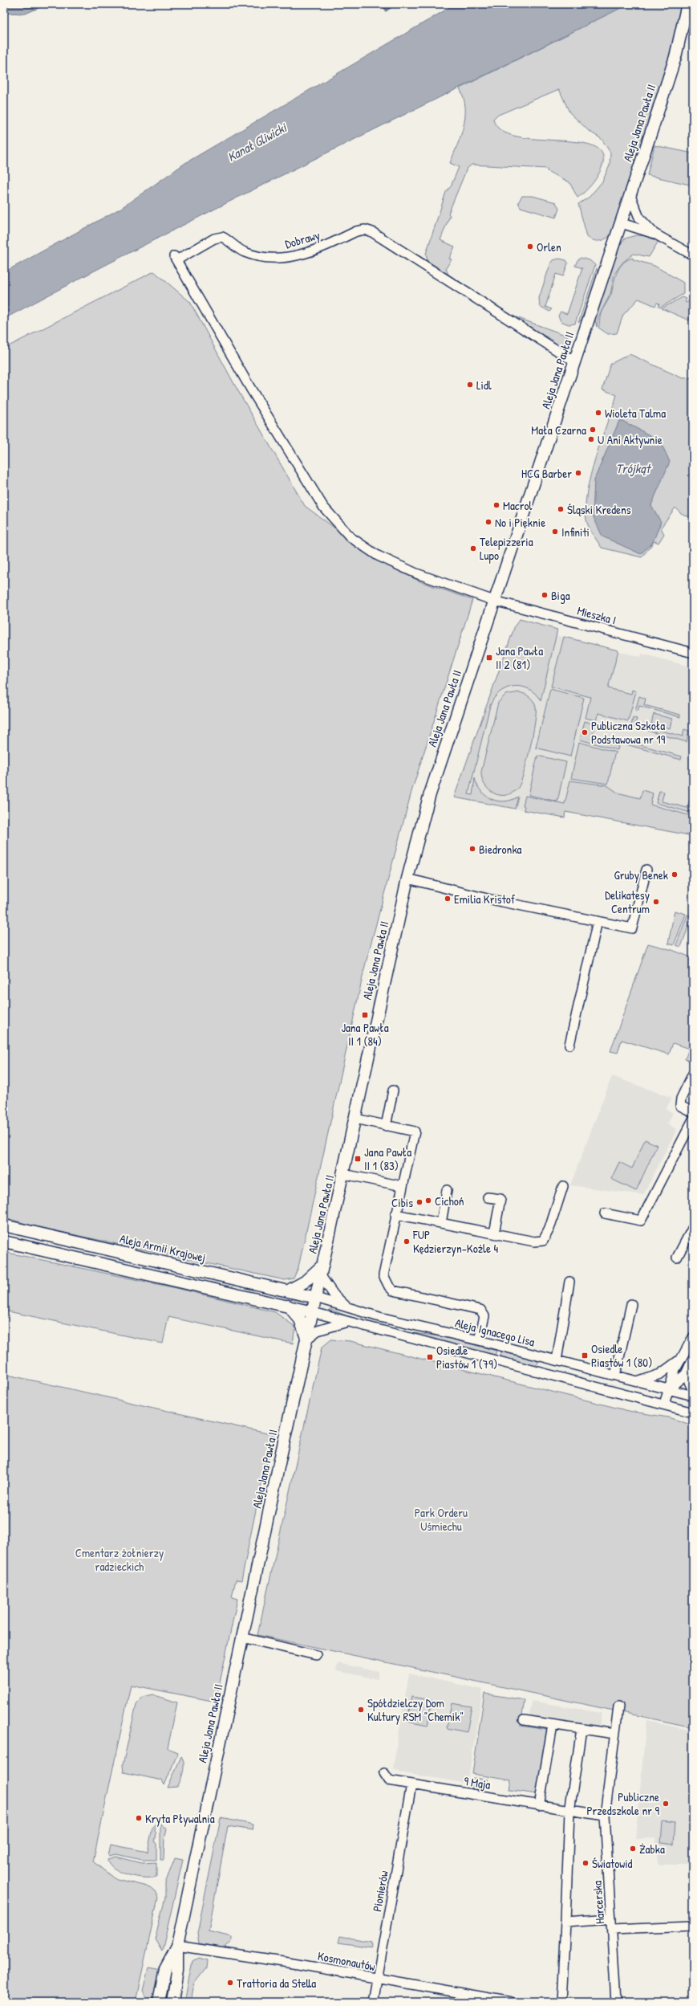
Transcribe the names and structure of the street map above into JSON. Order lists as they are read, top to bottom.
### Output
{
  "streets": {
    "main road": ["Aleja Jana Pawła II", "Aleja Armii Krajowej"],
    "street": [
      "Dobrawy",
      "Mieszka I",
      "Aleja Ignacego Lisa",
      "9 Maja",
      "Pionierów",
      "Harcerska",
      "Kosmonautów"
    ]
  },
  "crossings": [
    ["Aleja Jana Pawła II", "Dobrawy"],
    ["Aleja Jana Pawła II", "Mieszka I"],
    ["Aleja Jana Pawła II", "Aleja Armii Krajowej"],
    ["Aleja Jana Pawła II", "Aleja Ignacego Lisa"],
    ["Aleja Jana Pawła II", "Kosmonautów"],
    ["Dobrawy", "Mieszka I"],
    ["Aleja Armii Krajowej", "Aleja Ignacego Lisa"],
    ["9 Maja", "Pionierów"],
    ["9 Maja", "Harcerska"],
    ["Pionierów", "Kosmonautów"]
  ],
  "water": ["Kanał Gliwicki", "Trójkąt"],
  "parks": ["Park Orderu Uśmiechu", "Cmentarz żołnierzy radzieckich"],
  "places": {
    "other": [
      "Orlen",
      "Lidl",
      "Wioleta Talma",
      "Mała Czarna",
      "U Ani Aktywnie",
      "HCG Barber",
      "Macrol",
      "Śląski Kredens",
      "No i Pięknie",
      "Infiniti",
      "Telepizzeria Lupo",
      "Biga",
      "Publiczna Szkoła Podstawowa nr 19",
      "Biedronka",
      "Gruby Benek",
      "Emilia Kristof",
      "Delikatesy Centrum",
      "Cichoń",
      "Cibis",
      "FUP Kędzierzyn-Koźle 4",
      "Spółdzielczy Dom Kultury RSM \"Chemik\"",
      "Publiczne Przedszkole nr 9",
      "Kryta Pływalnia",
      "Żabka",
      "Światowid",
      "Trattoria da Stella"
    ],
    "transit": [
      "Jana Pawła II 2 (81)",
      "Jana Pawła II 1 (84)",
      "Jana Pawła II 1 (83)",
      "Osiedle Piastów 1 (80)",
      "Osiedle Piastów 1 (79)"
    ]
  }
}
